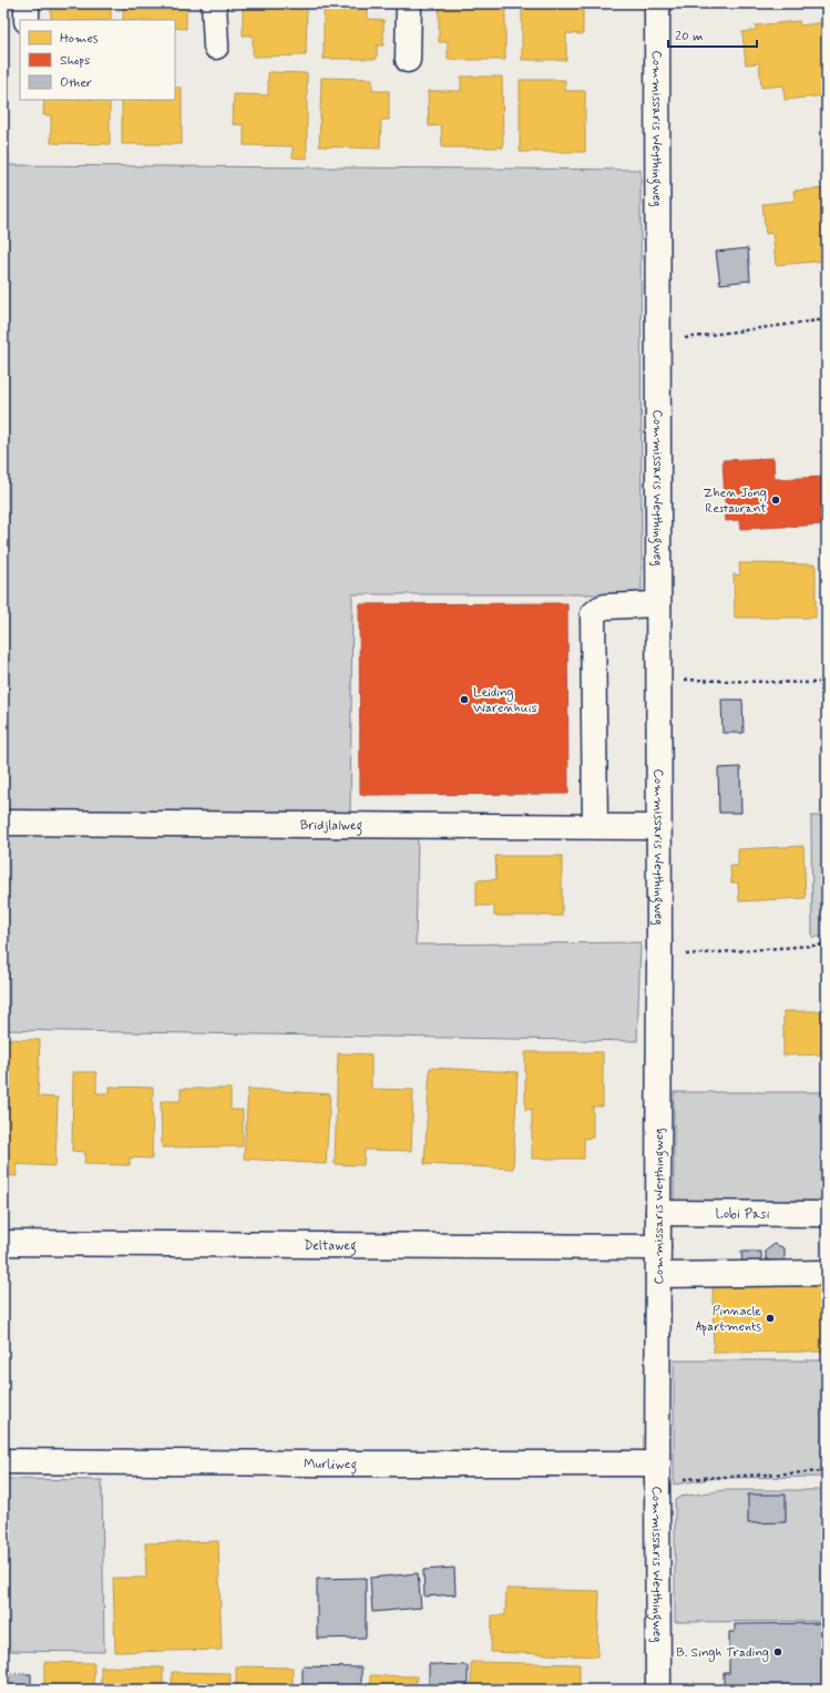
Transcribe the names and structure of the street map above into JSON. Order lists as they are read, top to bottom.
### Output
{
  "streets": {
    "main road": [
      "Commissaris Weythingweg",
      "Bridjlalweg",
      "Lobi Pasi",
      "Deltaweg",
      "Murliweg"
    ]
  },
  "crossings": [
    ["Commissaris Weythingweg", "Bridjlalweg"],
    ["Commissaris Weythingweg", "Lobi Pasi"],
    ["Commissaris Weythingweg", "Deltaweg"],
    ["Commissaris Weythingweg", "Murliweg"]
  ],
  "places": [
    "Zhen Jong Restaurant",
    "Leiding Warenhuis",
    "Pinnacle Apartments",
    "B. Singh Trading"
  ],
  "legend": ["Homes", "Shops", "Other"],
  "scale_bar": "20 m"
}
